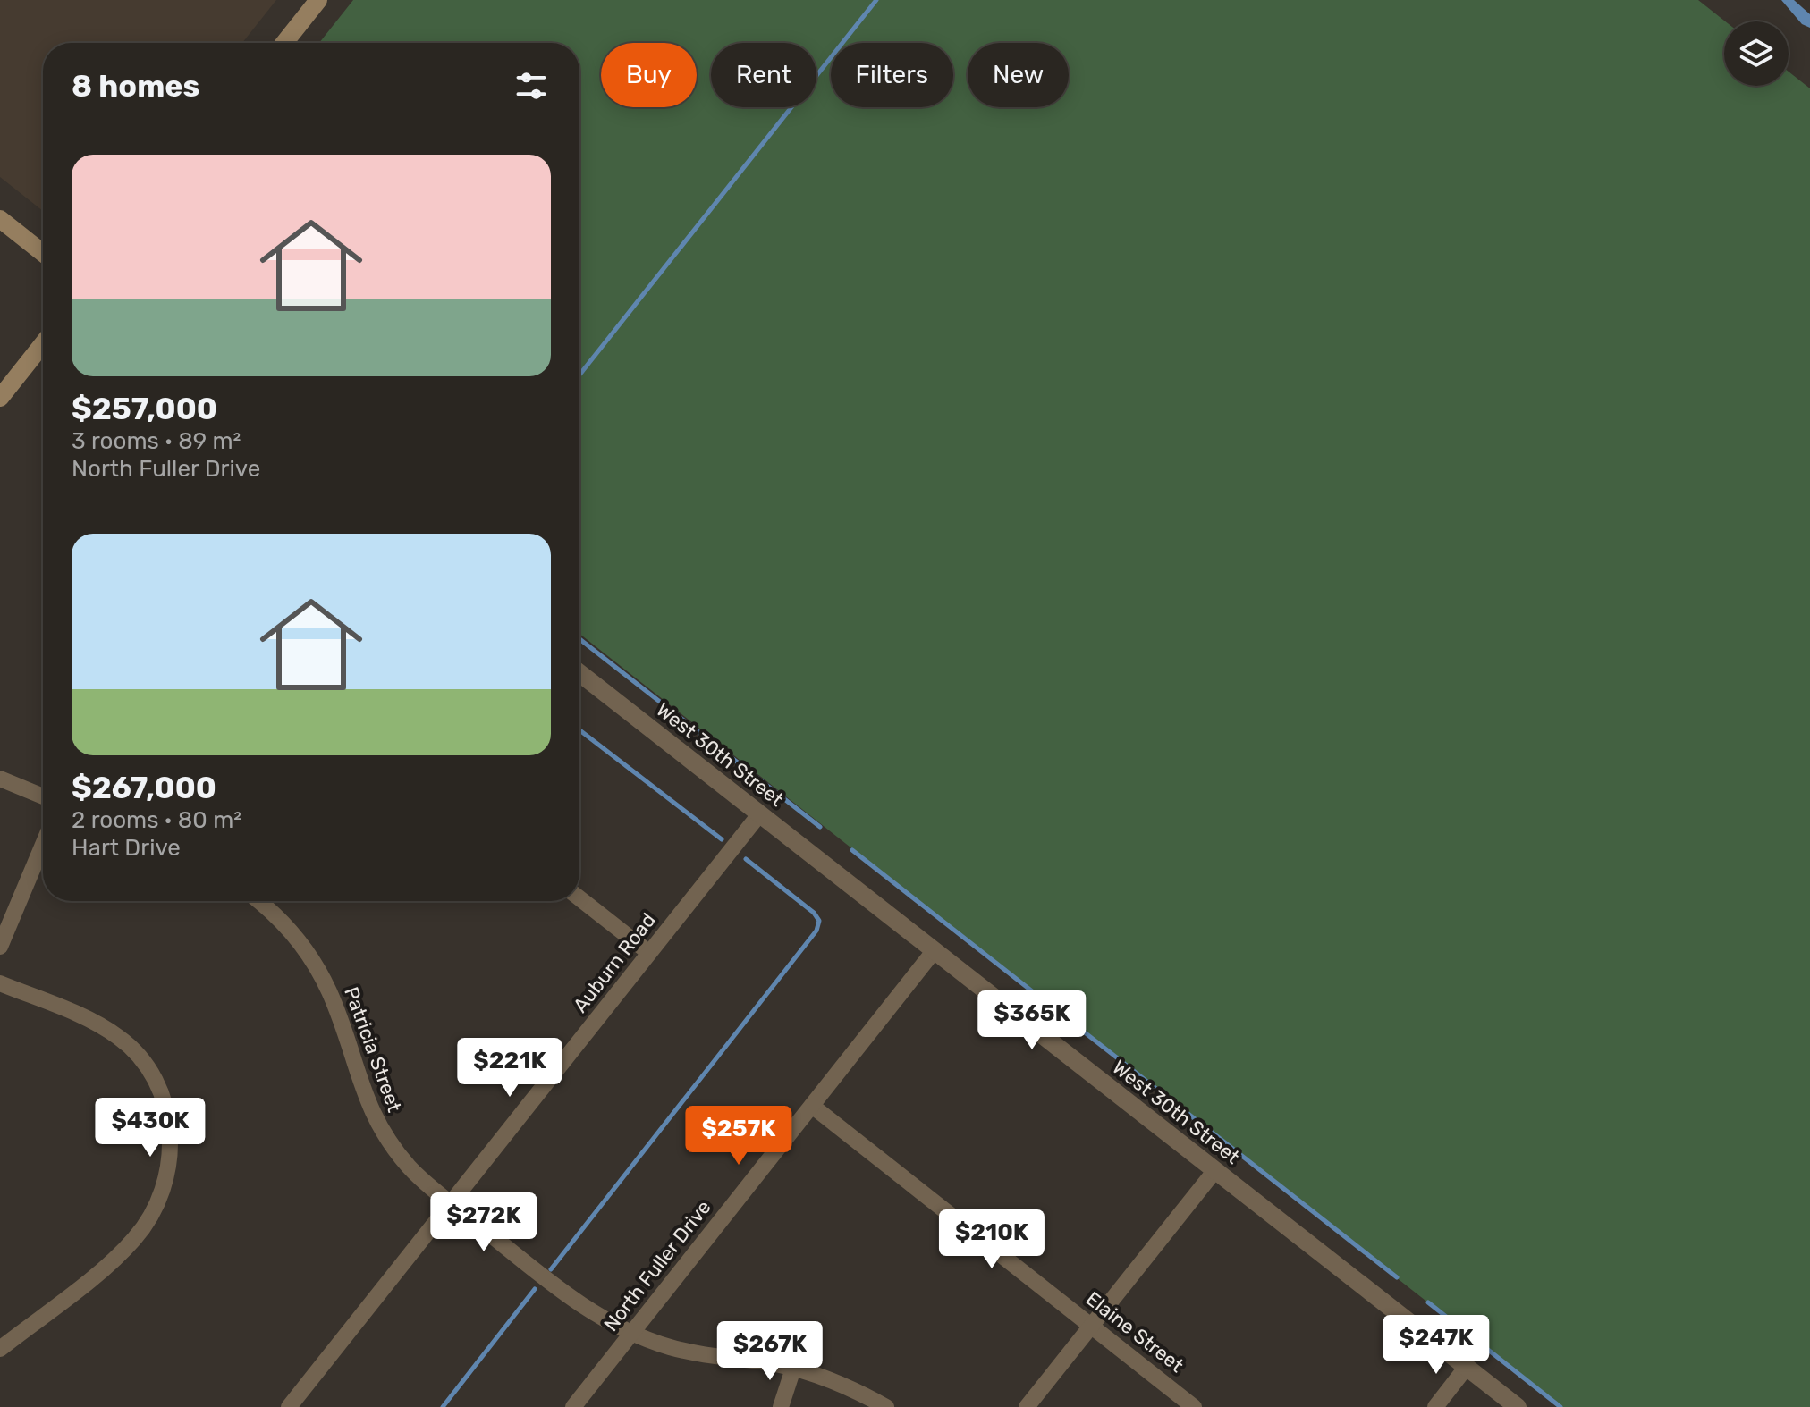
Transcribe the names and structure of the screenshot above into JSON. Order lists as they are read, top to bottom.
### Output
{
  "streets": {
    "street": [
      "West 30th Street",
      "Auburn Road",
      "Patricia Street",
      "North Fuller Drive",
      "Elaine Street"
    ]
  },
  "crossings": [
    ["West 30th Street", "Auburn Road"],
    ["West 30th Street", "North Fuller Drive"],
    ["Auburn Road", "Patricia Street"],
    ["Patricia Street", "North Fuller Drive"],
    ["North Fuller Drive", "Elaine Street"]
  ],
  "page": {
    "chip": [
      "Buy",
      "Rent",
      "Filters",
      "New"
    ],
    "heading": "8 homes",
    "list": [
      {
        "name": "$257,000",
        "note": "3 rooms · 89 m² · North Fuller Drive"
      },
      {
        "name": "$267,000",
        "note": "2 rooms · 80 m² · Hart Drive"
      }
    ],
    "price": [
      "$365K",
      "$221K",
      "$430K",
      "$257K",
      "$272K",
      "$210K",
      "$247K",
      "$267K"
    ]
  }
}
